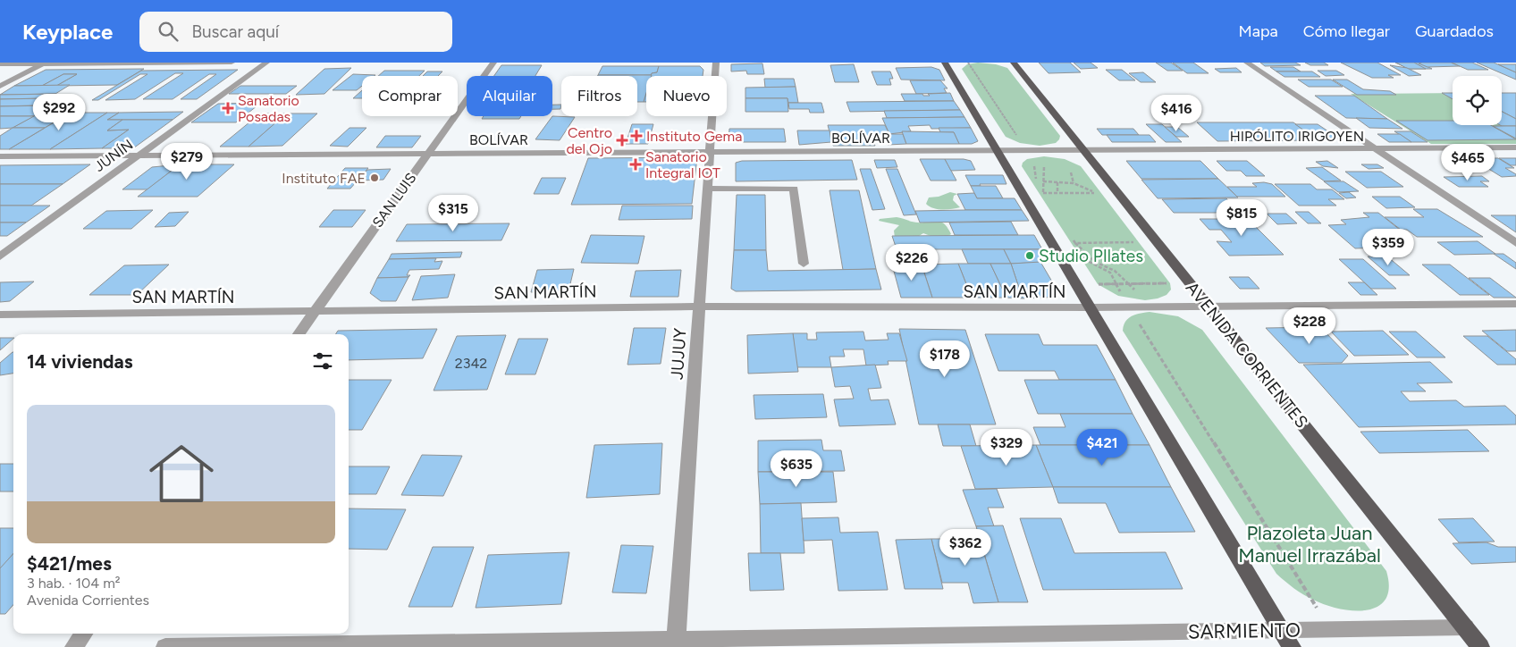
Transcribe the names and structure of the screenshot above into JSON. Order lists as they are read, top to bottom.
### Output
{
  "streets": {
    "main road": ["AVENIDA CORRIENTES"],
    "street": [
      "HIPÓLITO IRIGOYEN",
      "BOLÍVAR",
      "JUNÍN",
      "SAN LUIS",
      "SAN MARTÍN",
      "JUJUY",
      "SARMIENTO"
    ]
  },
  "crossings": [
    ["HIPÓLITO IRIGOYEN", "BOLÍVAR"],
    ["HIPÓLITO IRIGOYEN", "AVENIDA CORRIENTES"],
    ["BOLÍVAR", "JUNÍN"],
    ["BOLÍVAR", "SAN LUIS"],
    ["BOLÍVAR", "JUJUY"],
    ["SAN LUIS", "SAN MARTÍN"],
    ["SAN MARTÍN", "JUJUY"],
    ["SAN MARTÍN", "AVENIDA CORRIENTES"],
    ["JUJUY", "SARMIENTO"],
    ["AVENIDA CORRIENTES", "SARMIENTO"]
  ],
  "parks": ["Plazoleta Juan Manuel Irrazábal"],
  "places": {
    "health": [
      "Sanatorio Posadas",
      "Instituto Gema",
      "Centro del Ojo",
      "Sanatorio Integral IOT"
    ],
    "other": ["Instituto FAE", "Studio PIlates"]
  },
  "house_numbers": ["2342"],
  "page": {
    "header": "Keyplace",
    "search": "Buscar aquí",
    "nav": ["Mapa", "Cómo llegar", "Guardados"],
    "chip": [
      "Comprar",
      "Alquilar",
      "Filtros",
      "Nuevo"
    ],
    "price": [
      "$292",
      "$416",
      "$279",
      "$465",
      "$315",
      "$815",
      "$359",
      "$226",
      "$228",
      "$178",
      "$329",
      "$421",
      "$635",
      "$362"
    ],
    "heading": "14 viviendas",
    "list": [
      {
        "name": "$421/mes",
        "note": "3 hab. · 104 m² · Avenida Corrientes"
      }
    ]
  }
}
